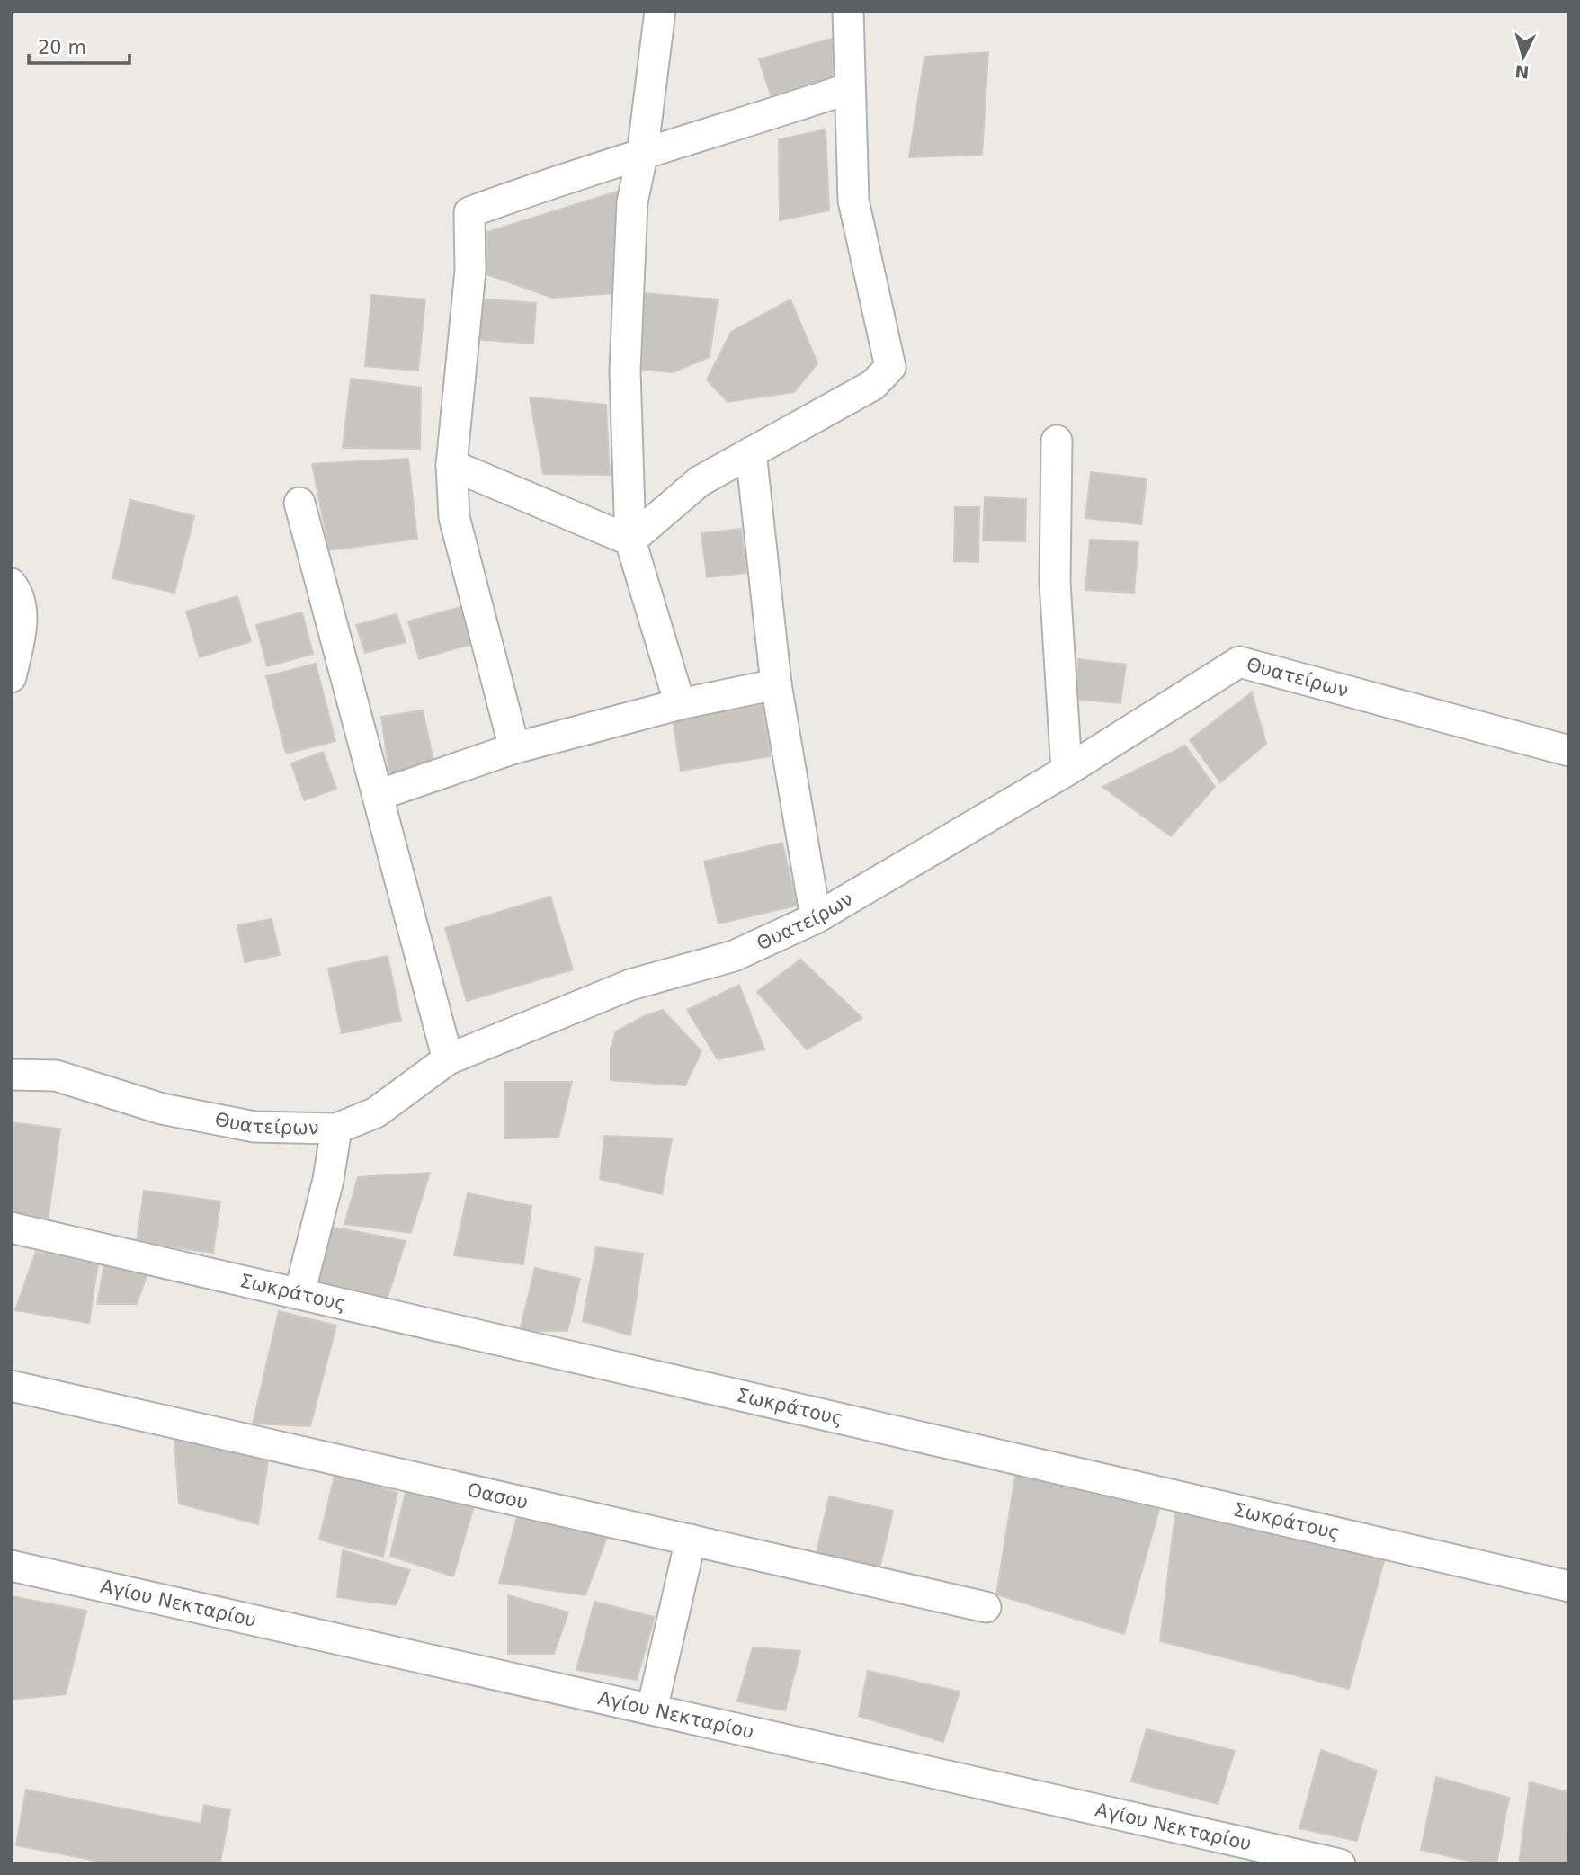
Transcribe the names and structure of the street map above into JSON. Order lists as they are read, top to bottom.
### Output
{
  "streets": {
    "street": [
      "Θυατείρων",
      "Σωκράτους",
      "Οασου",
      "Αγίου Νεκταρίου"
    ]
  },
  "scale_bar": "20 m",
  "north": "bottom"
}
